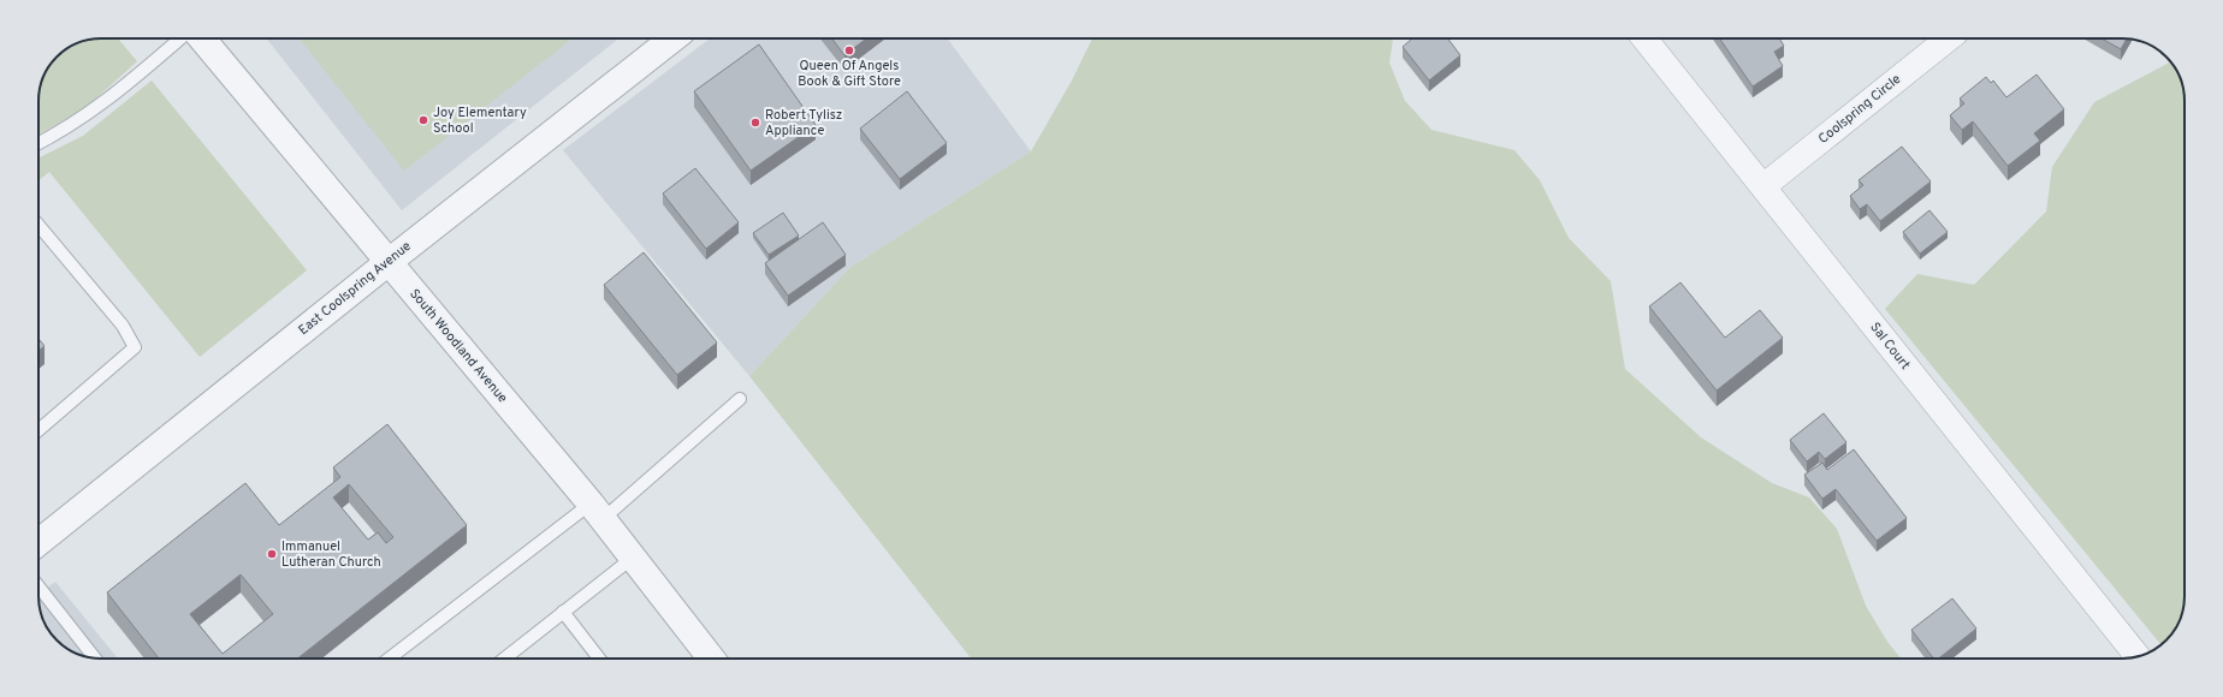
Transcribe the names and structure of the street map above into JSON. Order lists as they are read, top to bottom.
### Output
{
  "streets": {
    "street": [
      "Coolspring Circle",
      "East Coolspring Avenue",
      "South Woodland Avenue",
      "Sal Court"
    ]
  },
  "crossings": [
    ["Coolspring Circle", "Sal Court"],
    ["East Coolspring Avenue", "South Woodland Avenue"]
  ],
  "places": [
    "Queen Of Angels Book & Gift Store",
    "Joy Elementary School",
    "Robert Tylisz Appliance",
    "Immanuel Lutheran Church"
  ]
}
